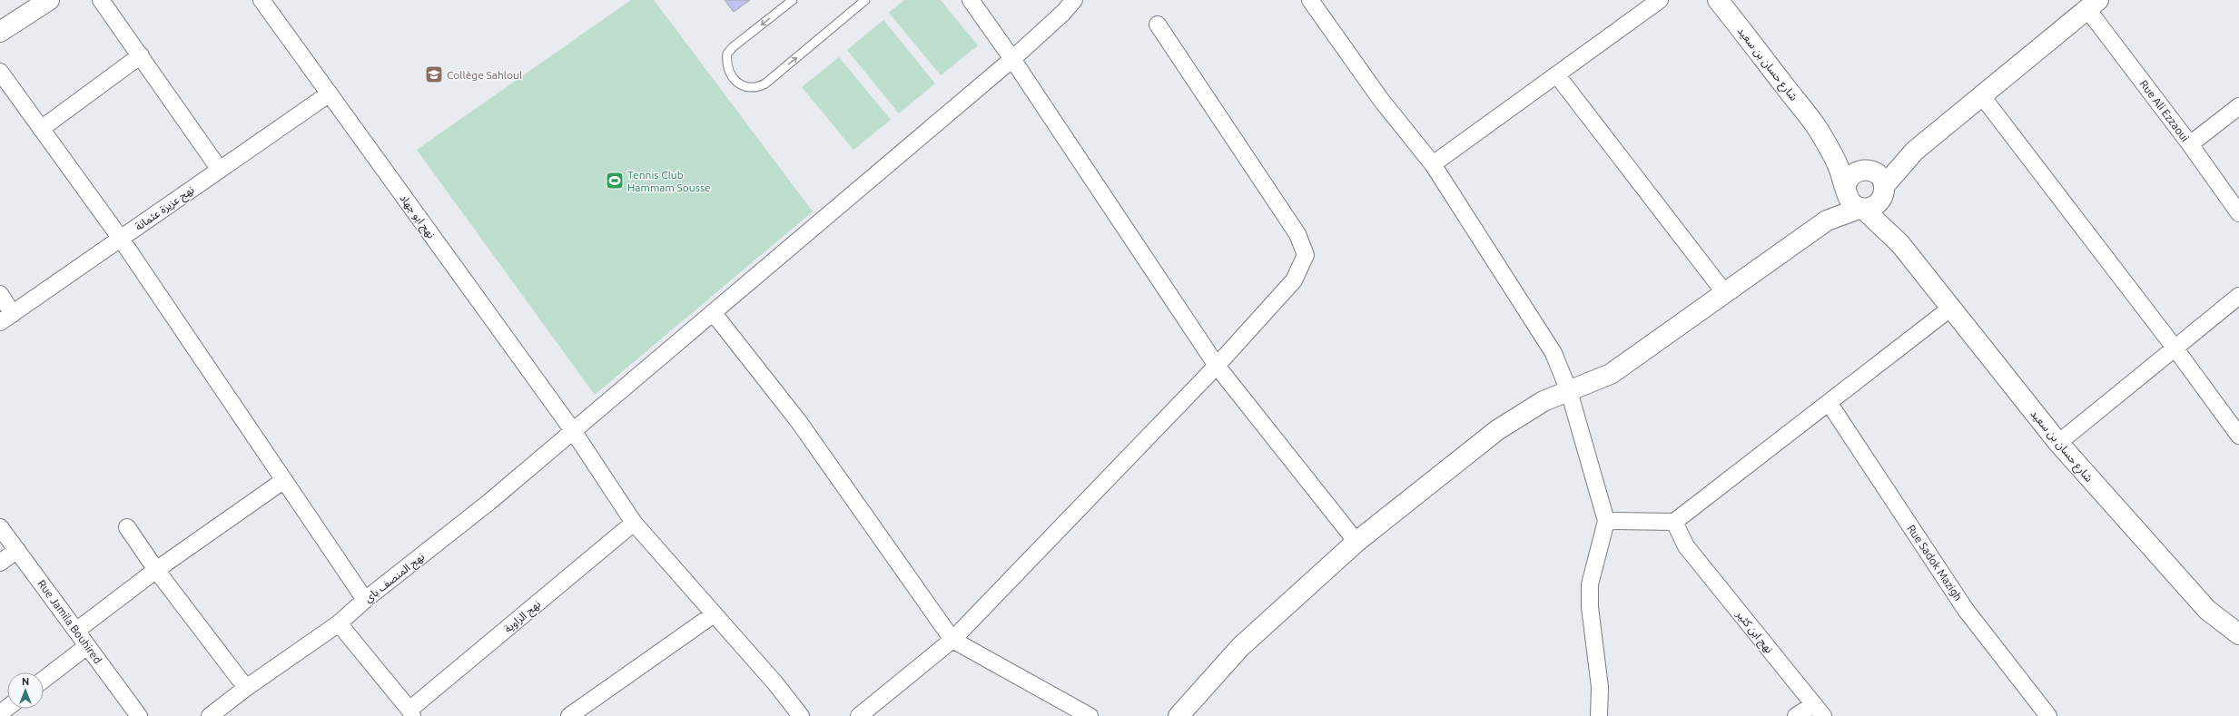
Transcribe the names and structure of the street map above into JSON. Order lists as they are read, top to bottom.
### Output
{
  "streets": {
    "street": [
      "شارع حسان بن سعيد",
      "Rue Ali Ezzaoui",
      "نهج عزيزة عثمانة",
      "نهج ابو جهاد",
      "Rue Sadok Mazigh",
      "نهج المنصف باي",
      "نهج الزاوية",
      "Rue Jamila Bouhired",
      "نهج ابن كثير"
    ]
  },
  "crossings": [
    ["نهج عزيزة عثمانة", "نهج ابو جهاد"],
    ["نهج ابو جهاد", "نهج المنصف باي"],
    ["نهج ابو جهاد", "نهج الزاوية"]
  ],
  "places": {
    "school or university": ["Collège Sahloul"],
    "sports": ["Tennis Club Hammam Sousse"]
  },
  "north": "top"
}
